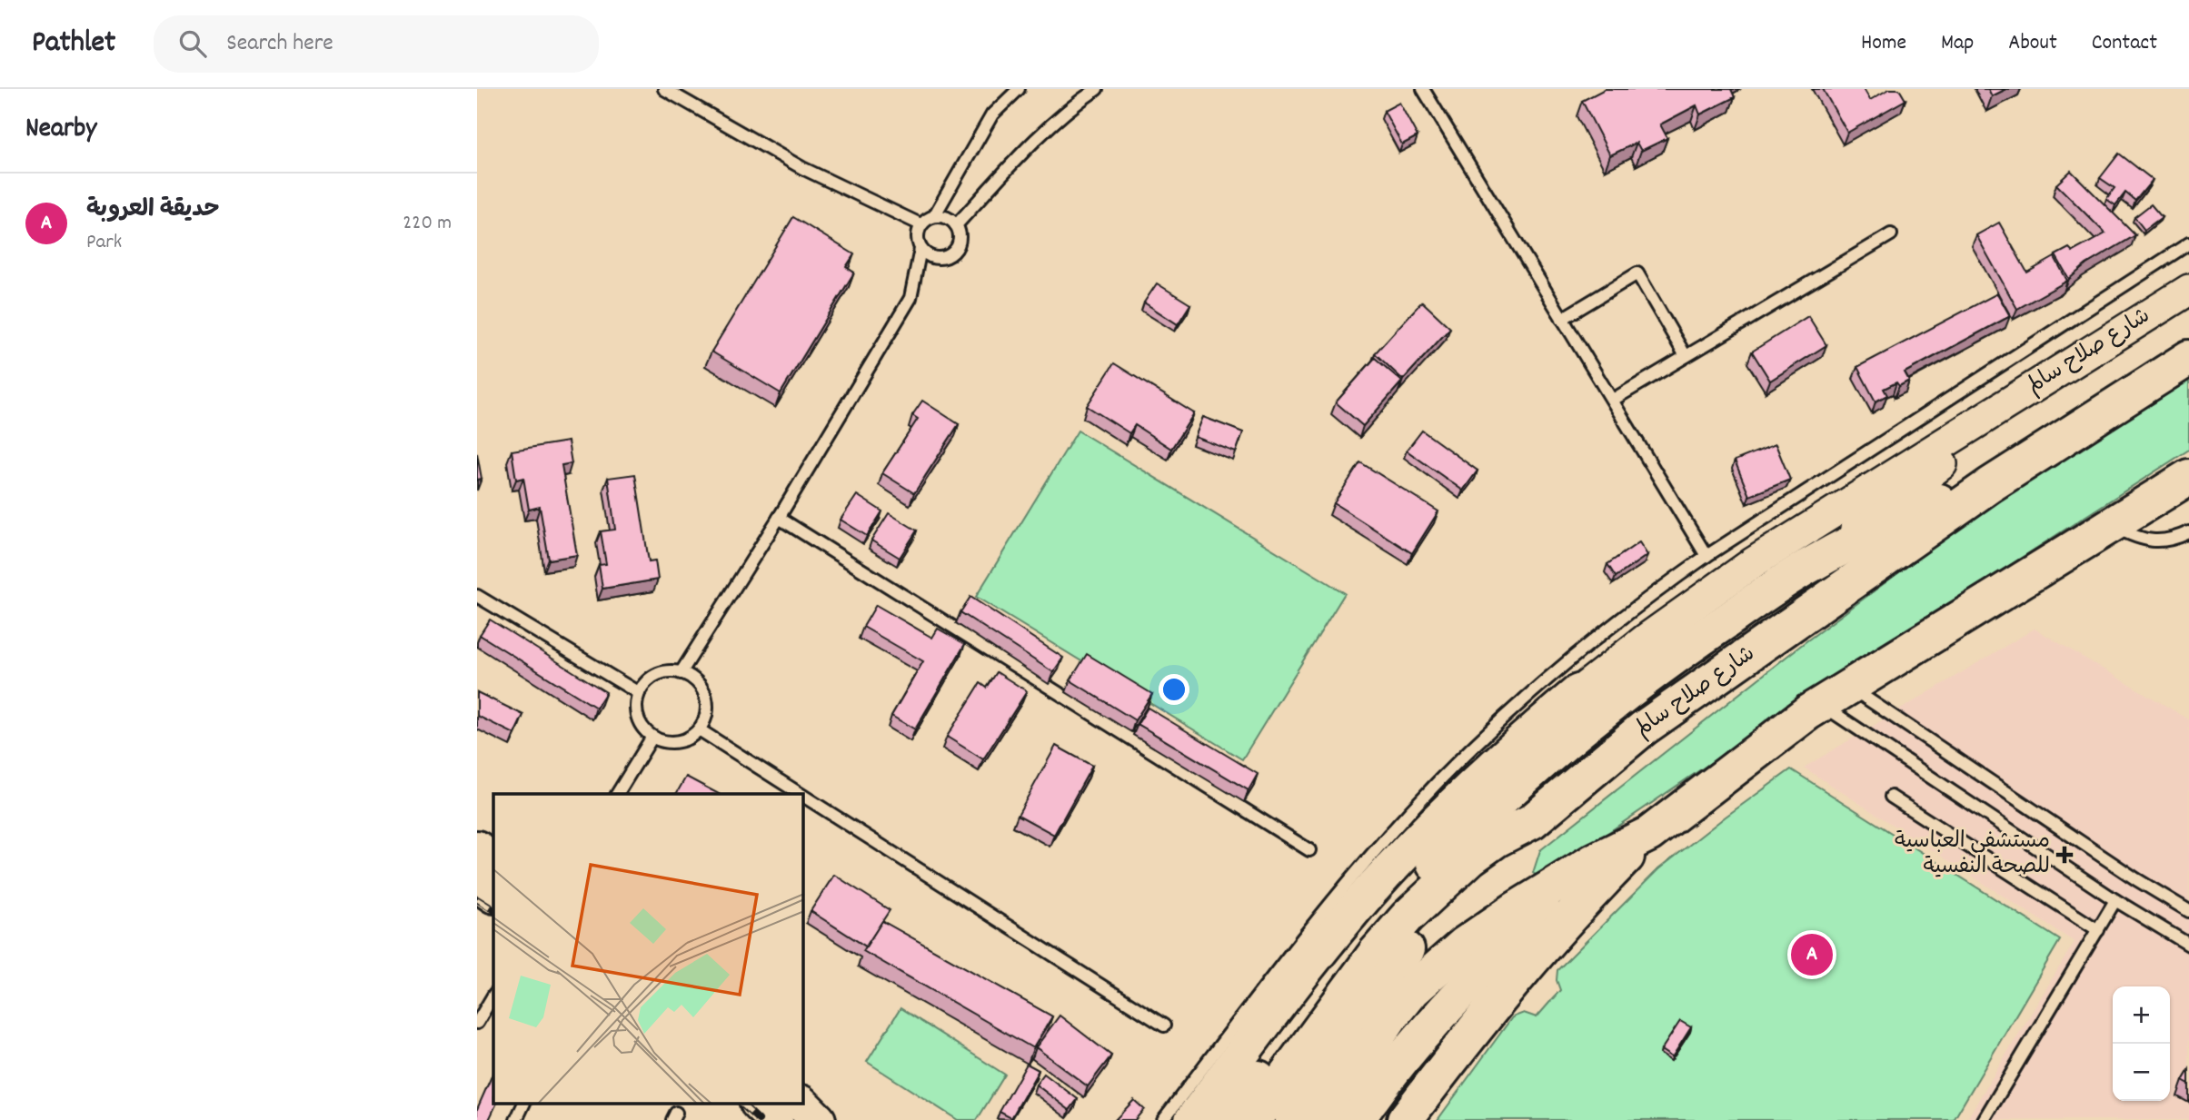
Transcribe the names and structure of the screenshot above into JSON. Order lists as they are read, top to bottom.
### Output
{
  "streets": {
    "highway": ["شارع صلاح سالم"]
  },
  "places": {
    "health": ["مستشفى العباسية للصحة النفسية"]
  },
  "page": {
    "header": "Pathlet",
    "search": "Search here",
    "nav": [
      "Home",
      "Map",
      "About",
      "Contact"
    ],
    "heading": "Nearby",
    "list": [
      {
        "mark": "A",
        "name": "حديقة العروبة",
        "note": "Park",
        "value": "220 m"
      }
    ],
    "pins": "A",
    "map_buttons": ["+", "−"]
  }
}
